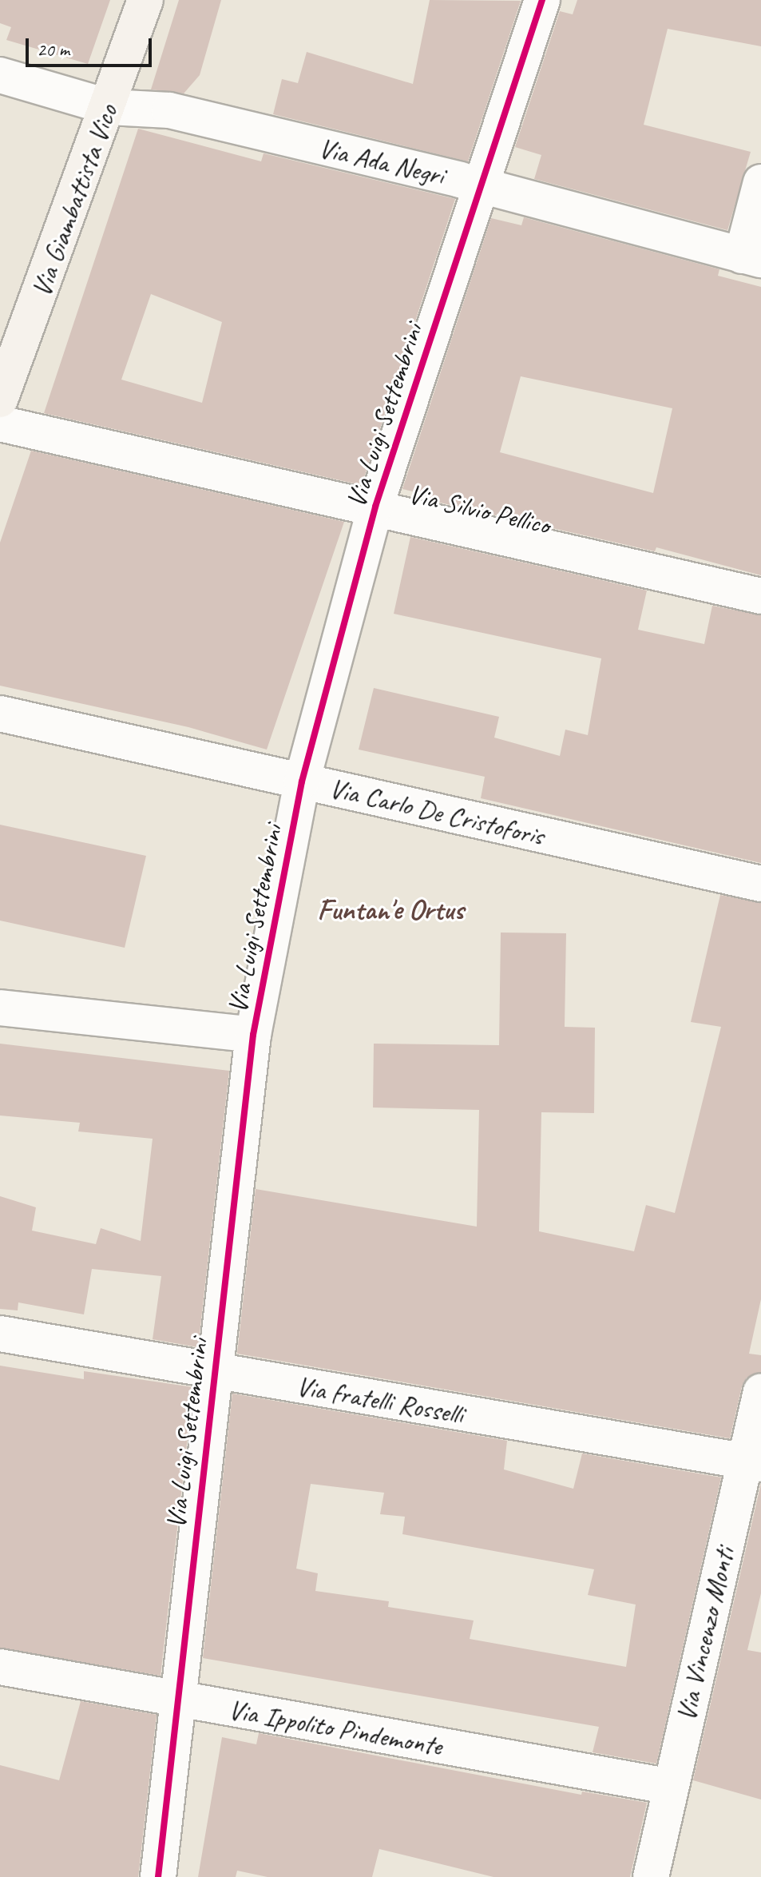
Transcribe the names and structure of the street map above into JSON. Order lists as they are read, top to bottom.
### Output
{
  "streets": {
    "street": [
      "Via Ada Negri",
      "Via Giambattista Vico",
      "Via Luigi Settembrini",
      "Via Silvio Pellico",
      "Via Carlo De Cristoforis",
      "Via fratelli Rosselli",
      "Via Vincenzo Monti",
      "Via Ippolito Pindemonte"
    ]
  },
  "crossings": [
    ["Via Ada Negri", "Via Giambattista Vico"],
    ["Via Ada Negri", "Via Luigi Settembrini"],
    ["Via Luigi Settembrini", "Via Silvio Pellico"],
    ["Via Luigi Settembrini", "Via Carlo De Cristoforis"],
    ["Via Luigi Settembrini", "Via fratelli Rosselli"],
    ["Via Luigi Settembrini", "Via Ippolito Pindemonte"],
    ["Via fratelli Rosselli", "Via Vincenzo Monti"],
    ["Via Vincenzo Monti", "Via Ippolito Pindemonte"]
  ],
  "districts": ["Funtan'e Ortus"],
  "scale_bar": "20 m"
}
